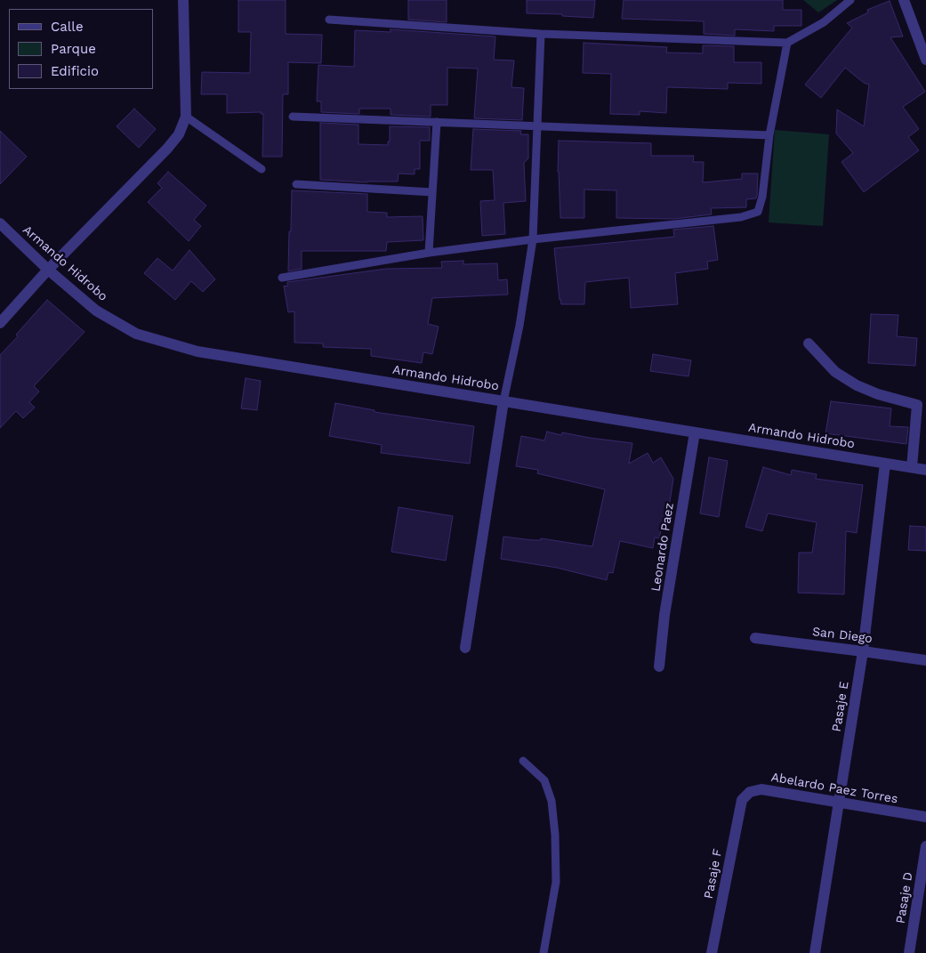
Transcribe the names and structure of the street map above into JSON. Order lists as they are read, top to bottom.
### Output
{
  "streets": {
    "street": [
      "Armando Hidrobo",
      "Leonardo Paez",
      "San Diego",
      "Pasaje E",
      "Abelardo Paez Torres",
      "Pasaje F",
      "Pasaje D"
    ]
  },
  "crossings": [
    ["Armando Hidrobo", "Leonardo Paez"],
    ["Armando Hidrobo", "Pasaje E"],
    ["San Diego", "Pasaje E"],
    ["Pasaje E", "Abelardo Paez Torres"],
    ["Abelardo Paez Torres", "Pasaje F"]
  ],
  "legend": ["Calle", "Parque", "Edificio"]
}
